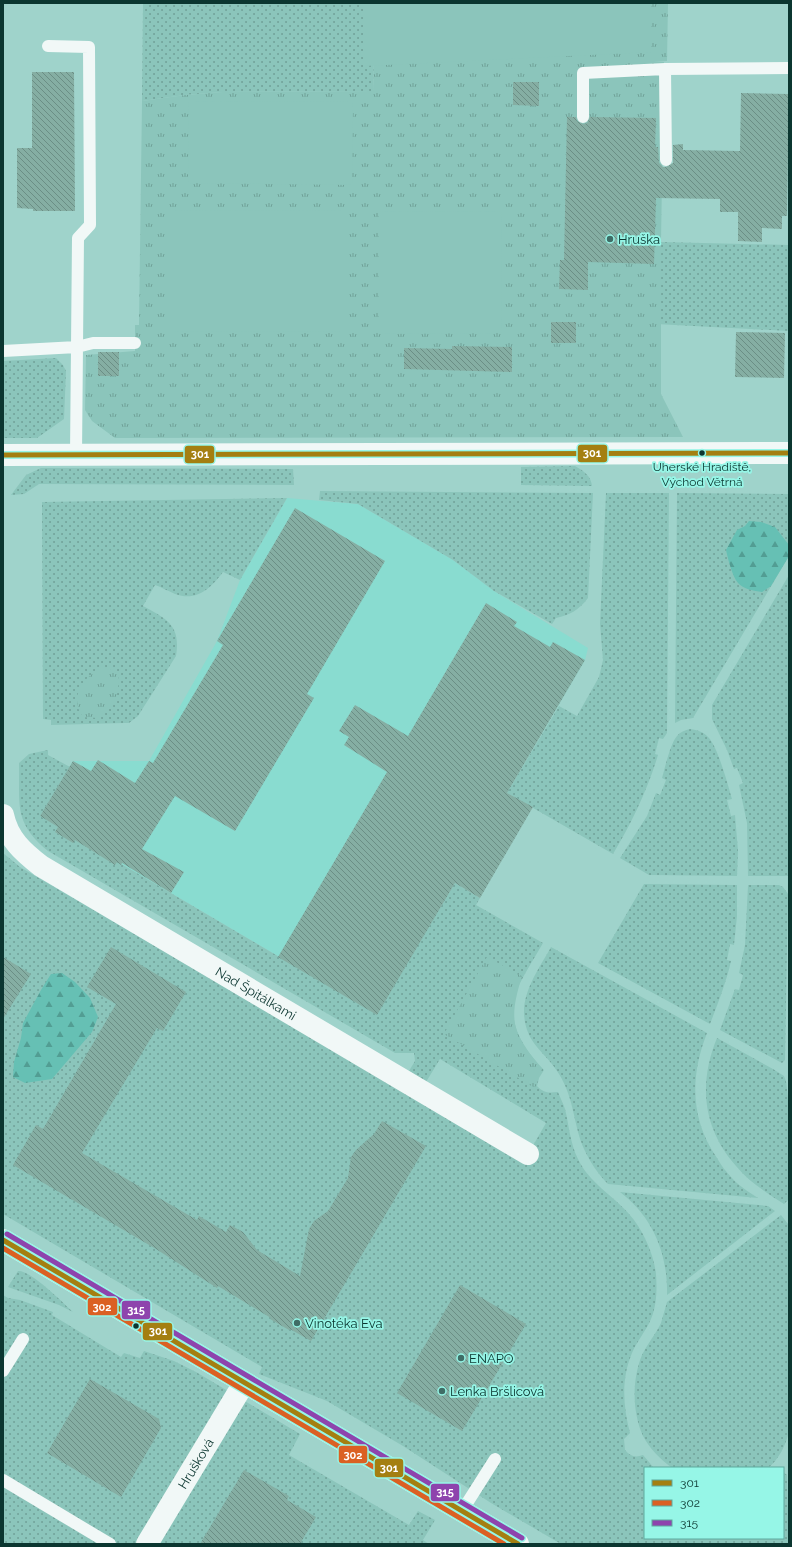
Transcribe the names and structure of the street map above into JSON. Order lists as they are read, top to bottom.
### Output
{
  "streets": {
    "street": ["Nad Špitálkami", "Hrušková"]
  },
  "places": [
    "Hruška",
    "Uherské Hradiště, Východ Větrná",
    "Vinotéka Eva",
    "ENAPO",
    "Lenka Bršlicová"
  ],
  "lines": ["transit line 301", "transit line 315", "transit line 302"],
  "legend": ["301", "302", "315"]
}
